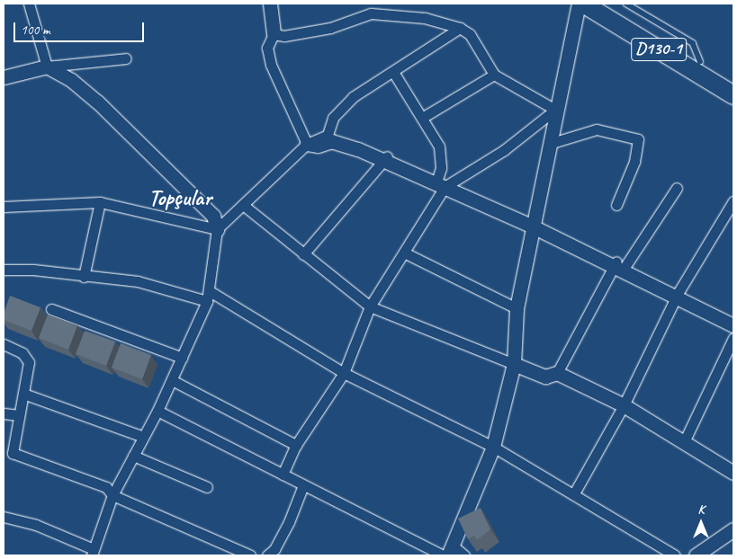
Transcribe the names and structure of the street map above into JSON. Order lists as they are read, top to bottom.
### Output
{
  "streets": {
    "highway": ["D130-1"]
  },
  "districts": ["Topçular"],
  "scale_bar": "100 m",
  "north": "top"
}
